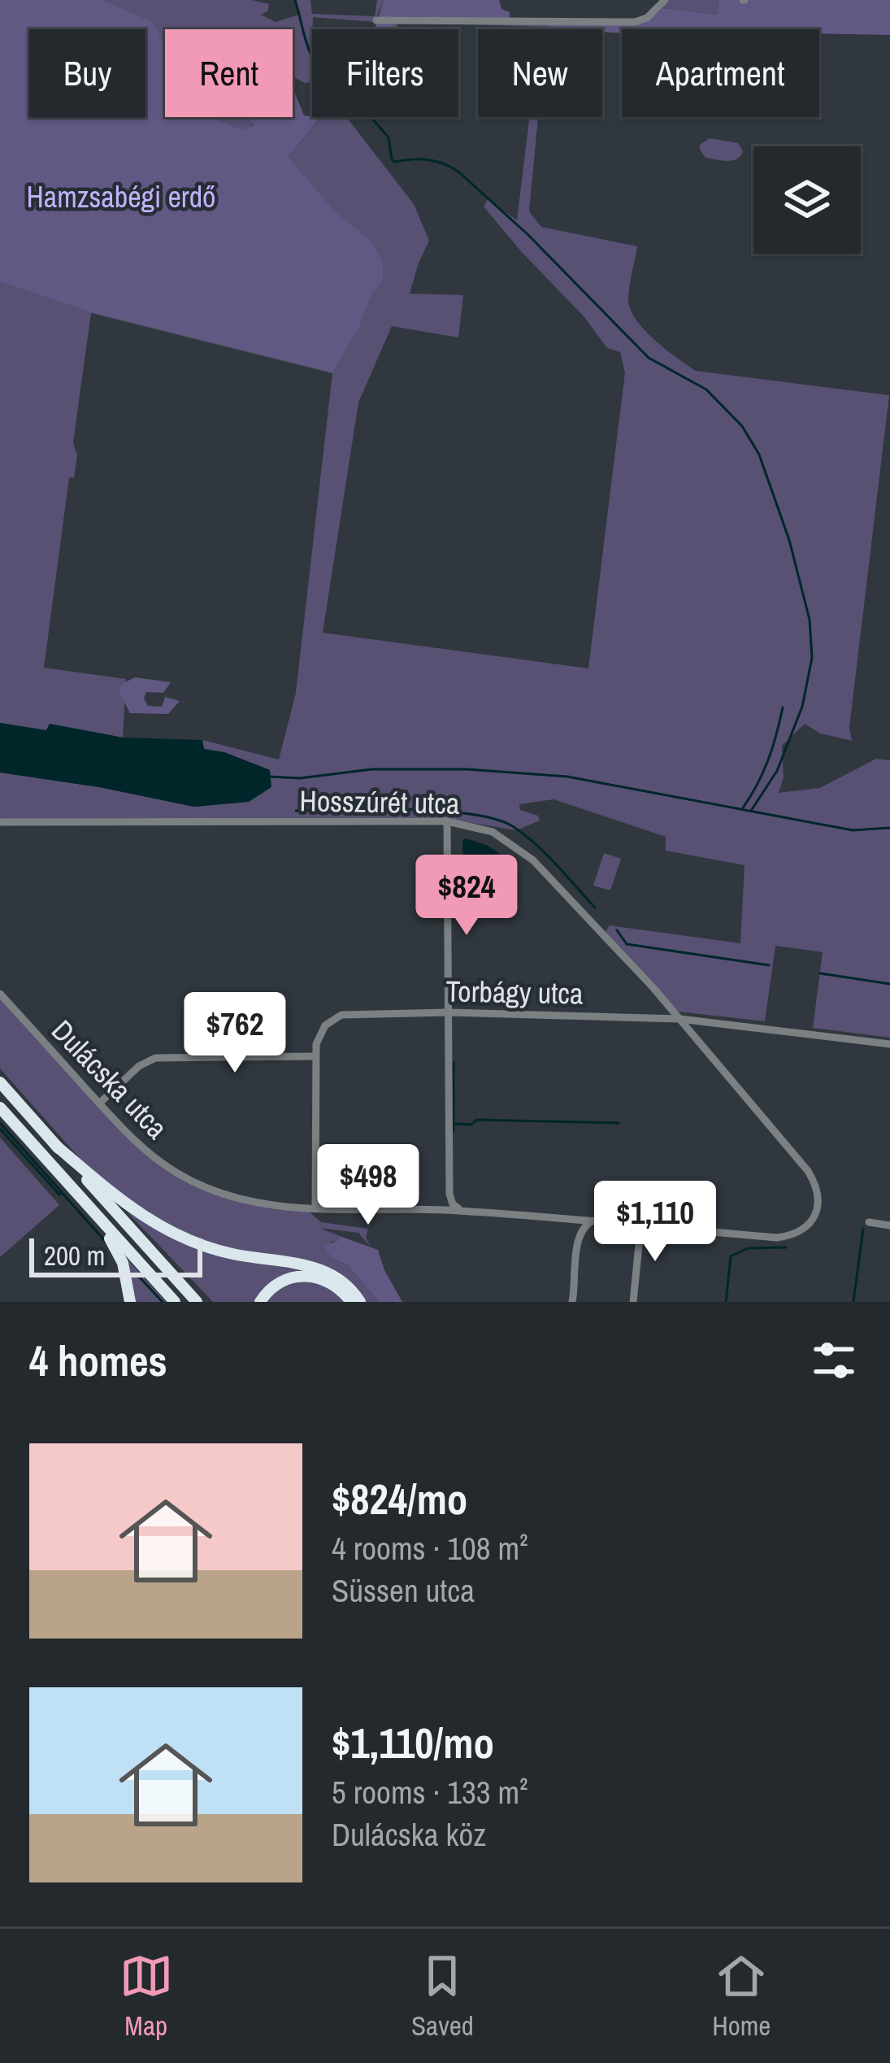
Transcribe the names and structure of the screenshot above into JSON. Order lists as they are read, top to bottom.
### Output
{
  "streets": {
    "street": ["Hosszúrét utca", "Torbágy utca", "Dulácska utca"]
  },
  "crossings": [
    ["Hosszúrét utca", "Torbágy utca"],
    ["Hosszúrét utca", "Dulácska utca"],
    ["Torbágy utca", "Dulácska utca"]
  ],
  "parks": ["Hamzsabégi erdő"],
  "scale_bar": "200 m",
  "page": {
    "chip": [
      "Buy",
      "Rent",
      "Filters",
      "New",
      "Apartment"
    ],
    "price": [
      "$824",
      "$762",
      "$498",
      "$1,110"
    ],
    "scale": "200 m",
    "heading": "4 homes",
    "list": [
      {
        "name": "$824/mo",
        "note": "4 rooms · 108 m² · Süssen utca"
      },
      {
        "name": "$1,110/mo",
        "note": "5 rooms · 133 m² · Dulácska köz"
      }
    ],
    "tabs": ["Map", "Saved", "Home"]
  }
}
